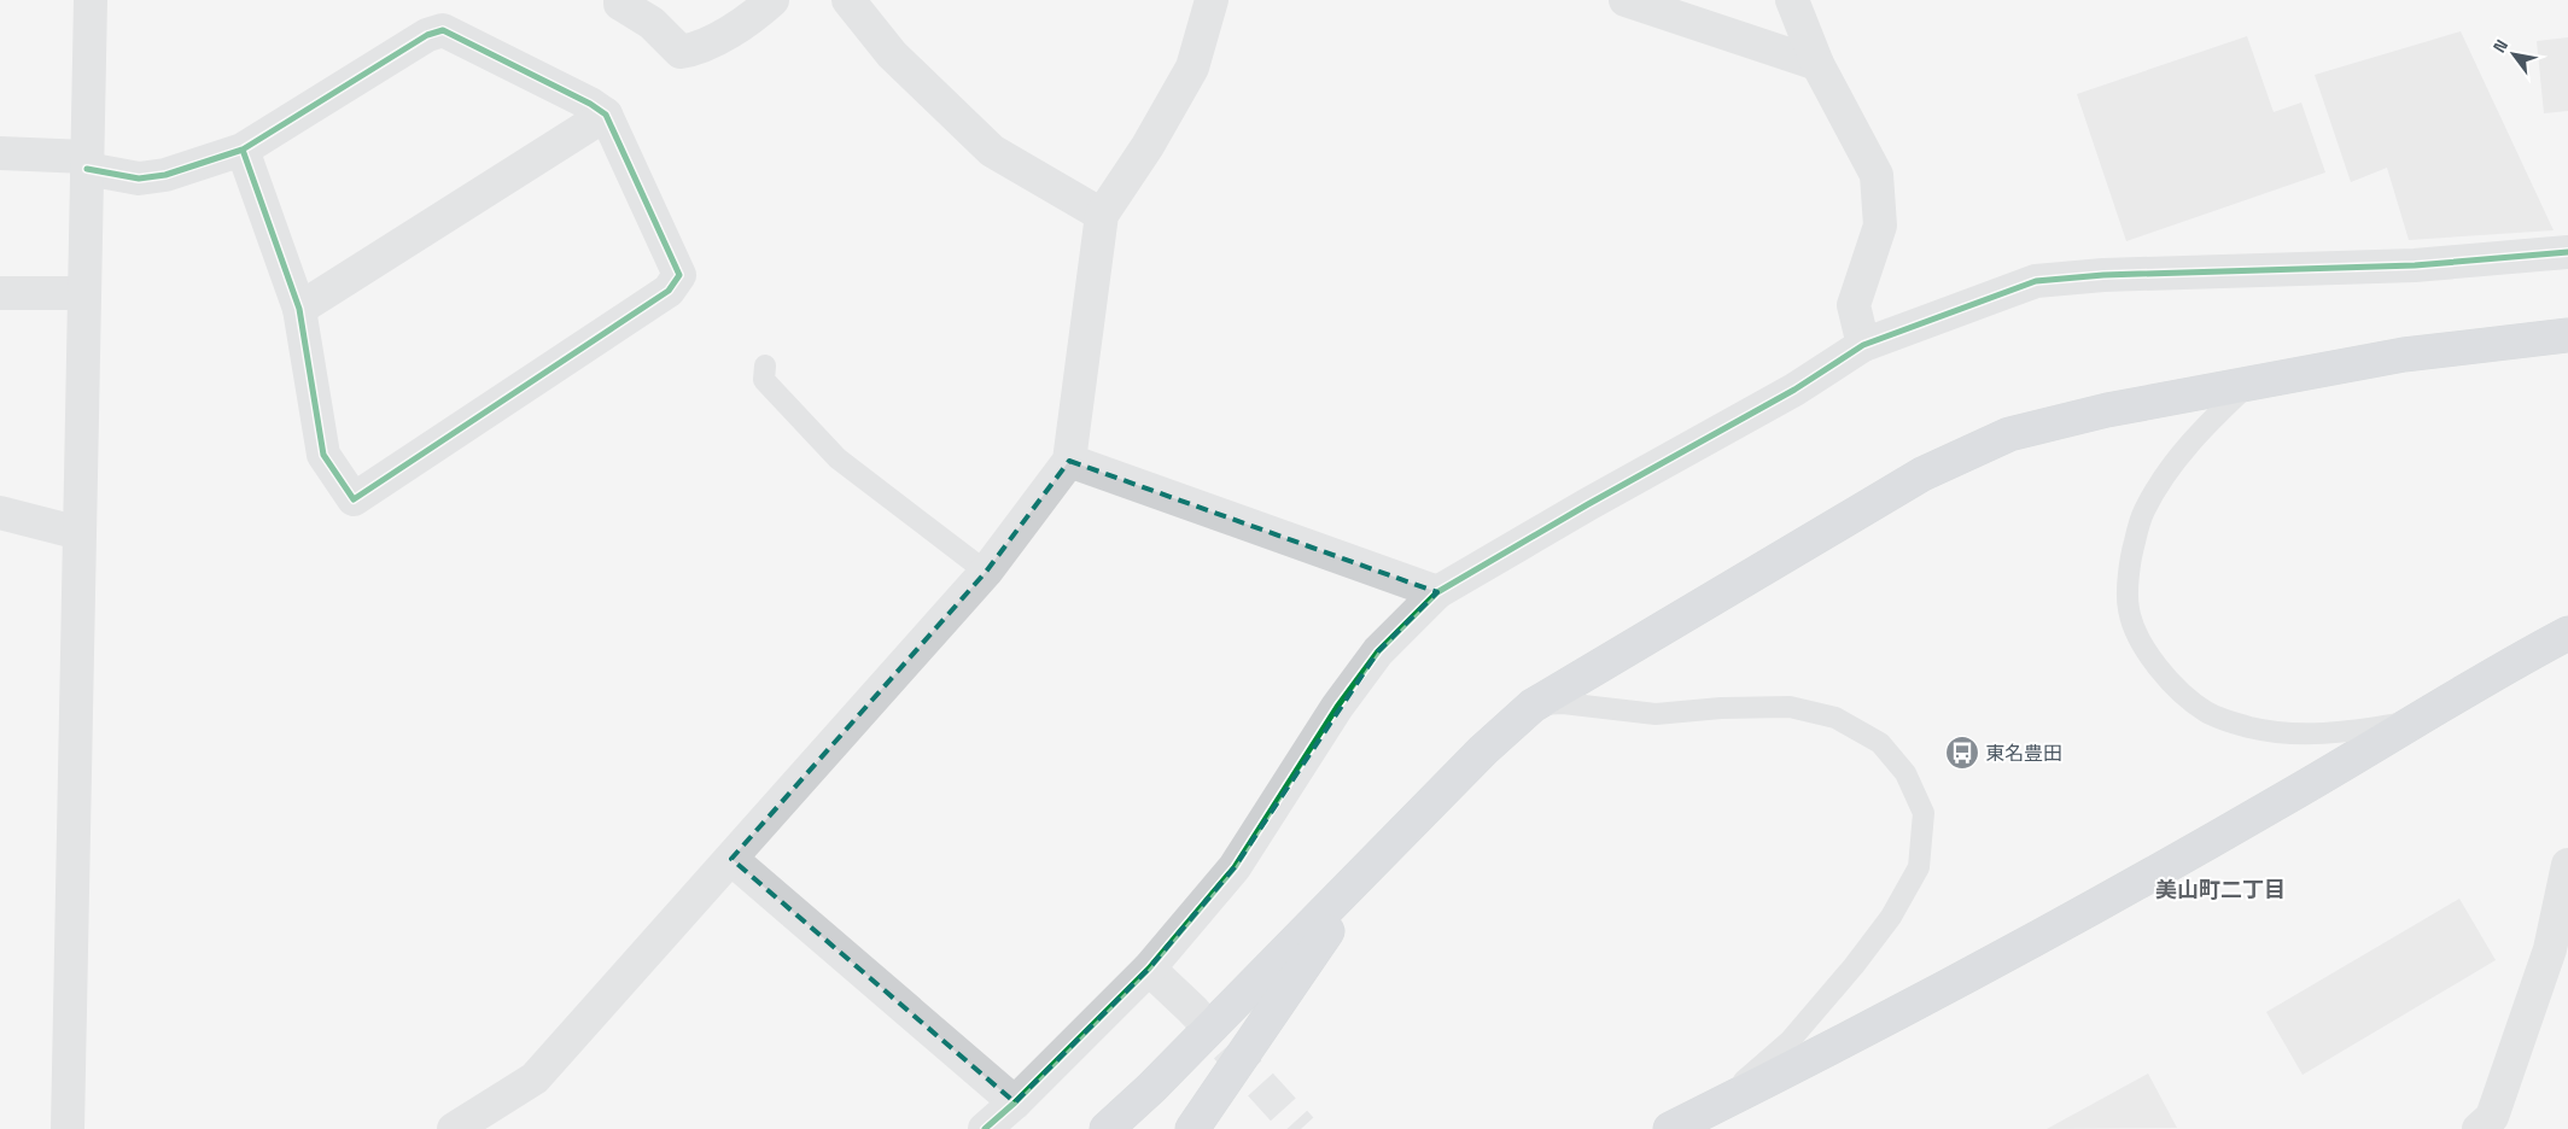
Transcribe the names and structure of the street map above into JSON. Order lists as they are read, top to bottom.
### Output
{
  "districts": ["美山町二丁目"],
  "places": {
    "bus stop": ["東名豊田"]
  },
  "north": "top left"
}
